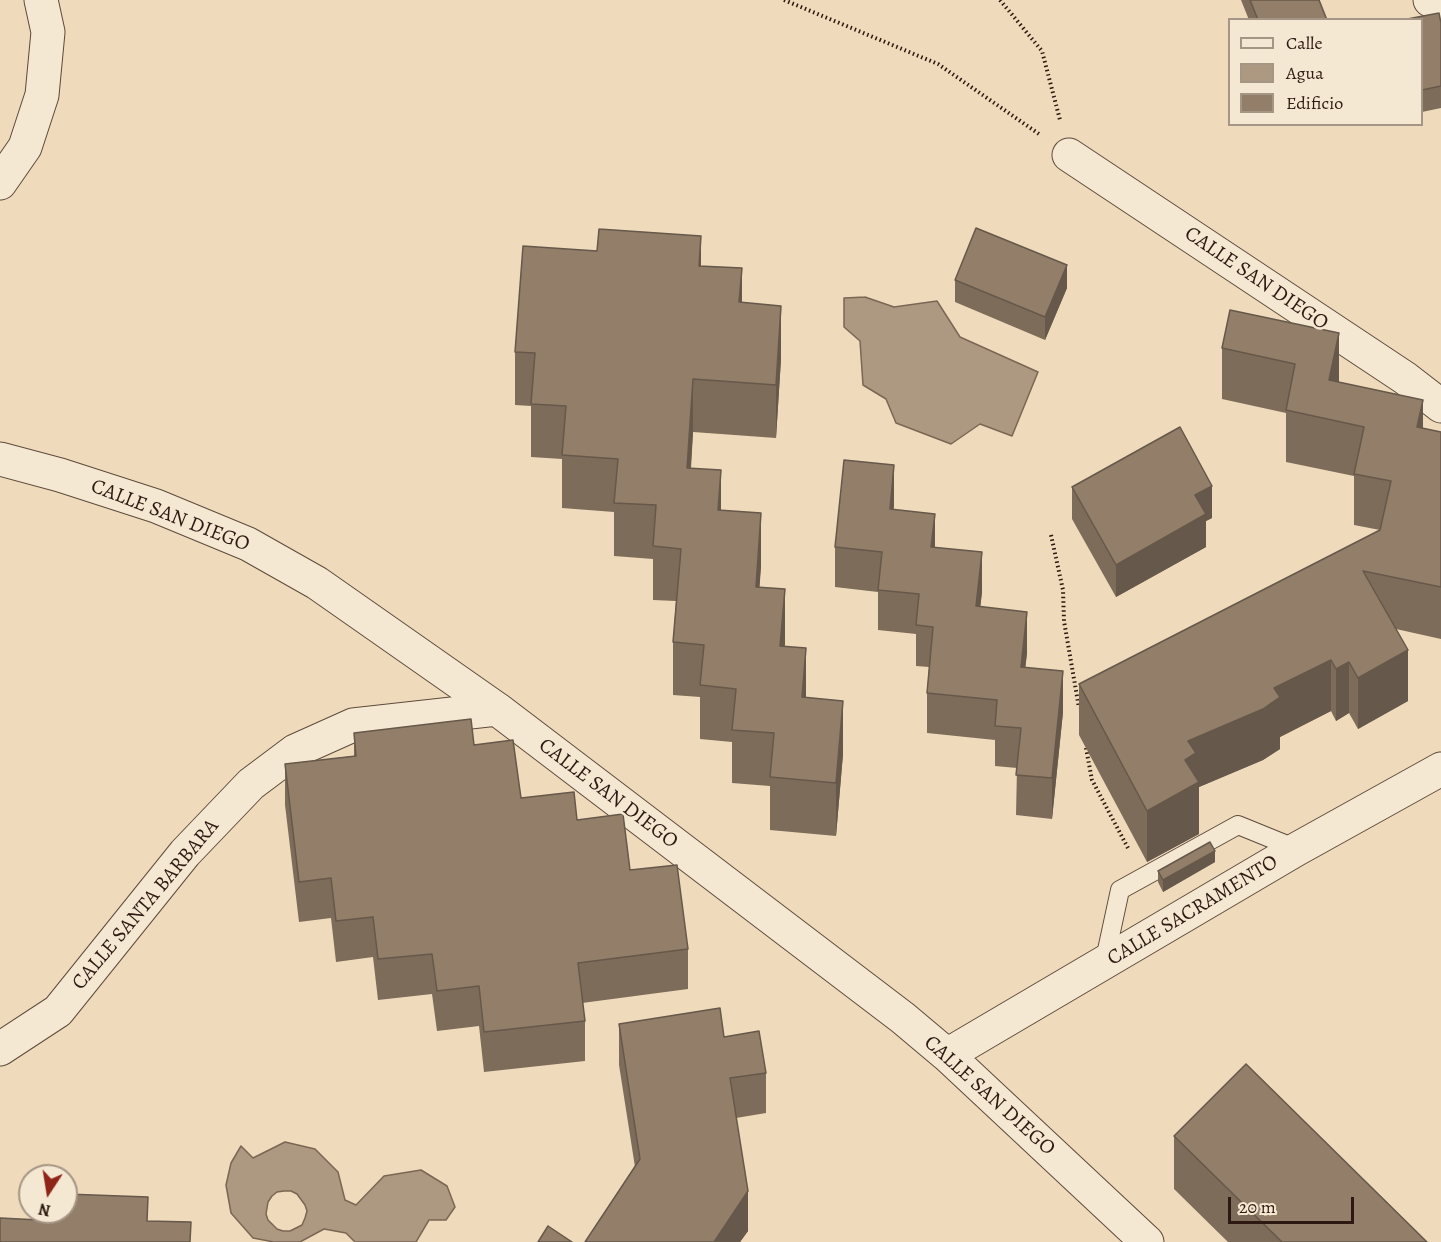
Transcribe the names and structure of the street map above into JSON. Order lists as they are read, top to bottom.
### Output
{
  "streets": {
    "street": ["CALLE SAN DIEGO", "CALLE SANTA BARBARA", "CALLE SACRAMENTO"]
  },
  "crossings": [
    ["CALLE SAN DIEGO", "CALLE SANTA BARBARA"],
    ["CALLE SAN DIEGO", "CALLE SACRAMENTO"]
  ],
  "legend": ["Calle", "Agua", "Edificio"],
  "scale_bar": "20 m",
  "north": "bottom"
}
